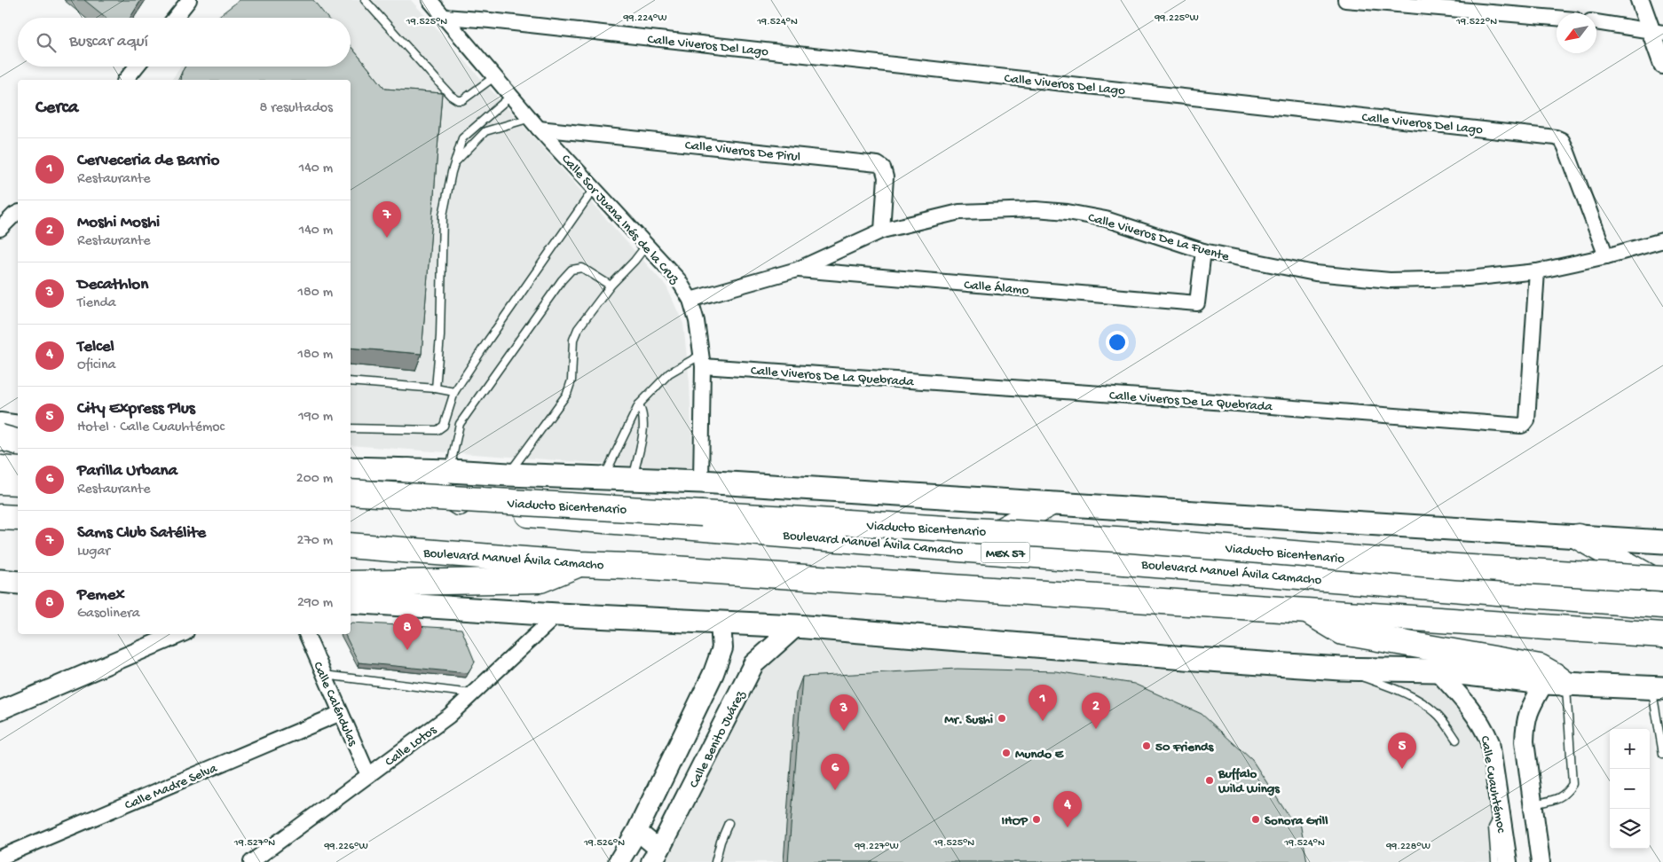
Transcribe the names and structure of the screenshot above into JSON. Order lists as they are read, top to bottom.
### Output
{
  "streets": {
    "highway": ["Viaducto Bicentenario", "Boulevard Manuel Ávila Camacho", "MEX 57"],
    "main road": ["Calle Benito Juárez"],
    "street": [
      "Calle Viveros Del Lago",
      "Calle Viveros De Pirul",
      "Calle Sor Juana Inés de la Cruz",
      "Calle Viveros De La Fuente",
      "Calle Álamo",
      "Calle Viveros De La Quebrada",
      "Calle Caléndulas",
      "Calle Lotos",
      "Calle Cuauhtémoc",
      "Calle Madre Selva"
    ]
  },
  "crossings": [
    ["Calle Viveros Del Lago", "Calle Sor Juana Inés de la Cruz"],
    ["Calle Viveros Del Lago", "Calle Viveros De La Fuente"],
    ["Calle Viveros De Pirul", "Calle Sor Juana Inés de la Cruz"],
    ["Calle Viveros De Pirul", "Calle Viveros De La Fuente"],
    ["Calle Sor Juana Inés de la Cruz", "Calle Viveros De La Fuente"],
    ["Calle Sor Juana Inés de la Cruz", "Calle Viveros De La Quebrada"],
    ["Calle Viveros De La Fuente", "Calle Álamo"],
    ["Calle Viveros De La Fuente", "Calle Viveros De La Quebrada"],
    ["Calle Caléndulas", "Calle Lotos"],
    ["Calle Caléndulas", "Calle Madre Selva"]
  ],
  "places": [
    "Mr. Sushi",
    "50 Friends",
    "Mundo E",
    "Buffalo Wild Wings",
    "IHOP",
    "Sonora Grill"
  ],
  "north": "bottom left",
  "page": {
    "search": "Buscar aquí",
    "heading": ["Cerca", "8 resultados"],
    "list": [
      {
        "mark": "1",
        "name": "Cerveceria de Barrio",
        "note": "Restaurante",
        "value": "140 m"
      },
      {
        "mark": "2",
        "name": "Moshi Moshi",
        "note": "Restaurante",
        "value": "140 m"
      },
      {
        "mark": "3",
        "name": "Decathlon",
        "note": "Tienda",
        "value": "180 m"
      },
      {
        "mark": "4",
        "name": "Telcel",
        "note": "Oficina",
        "value": "180 m"
      },
      {
        "mark": "5",
        "name": "City Express Plus",
        "note": "Hotel · Calle Cuauhtémoc",
        "value": "190 m"
      },
      {
        "mark": "6",
        "name": "Parilla Urbana",
        "note": "Restaurante",
        "value": "200 m"
      },
      {
        "mark": "7",
        "name": "Sams Club Satélite",
        "note": "Lugar",
        "value": "270 m"
      },
      {
        "mark": "8",
        "name": "Pemex",
        "note": "Gasolinera",
        "value": "290 m"
      }
    ],
    "pins": [
      "7",
      "8",
      "1",
      "2",
      "3",
      "5",
      "6",
      "4"
    ],
    "map_buttons": ["+", "−"]
  },
  "coordinates": [
    "99.224°W",
    "99.225°W",
    "19.522°N",
    "19.525°N",
    "19.524°N",
    "19.527°N",
    "19.526°N",
    "99.226°W",
    "99.227°W",
    "99.228°W"
  ]
}
